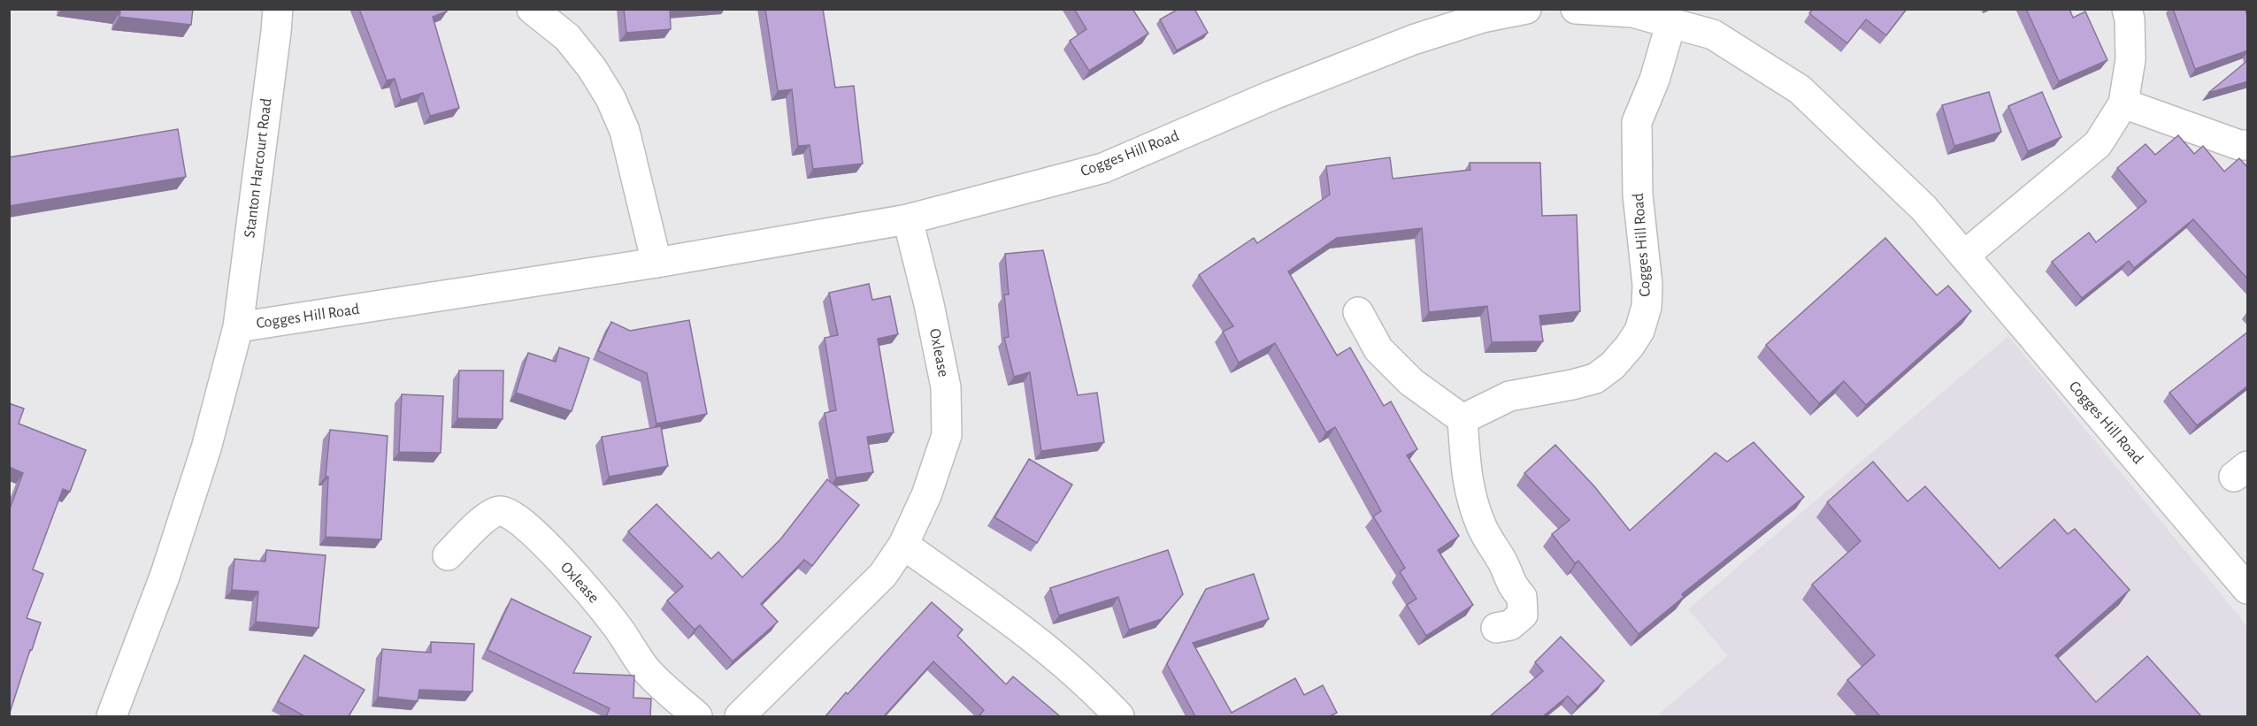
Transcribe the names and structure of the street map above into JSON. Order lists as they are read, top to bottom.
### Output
{
  "streets": {
    "street": ["Cogges Hill Road", "Stanton Harcourt Road", "Oxlease"]
  },
  "crossings": [
    ["Cogges Hill Road", "Stanton Harcourt Road"],
    ["Cogges Hill Road", "Oxlease"]
  ]
}
